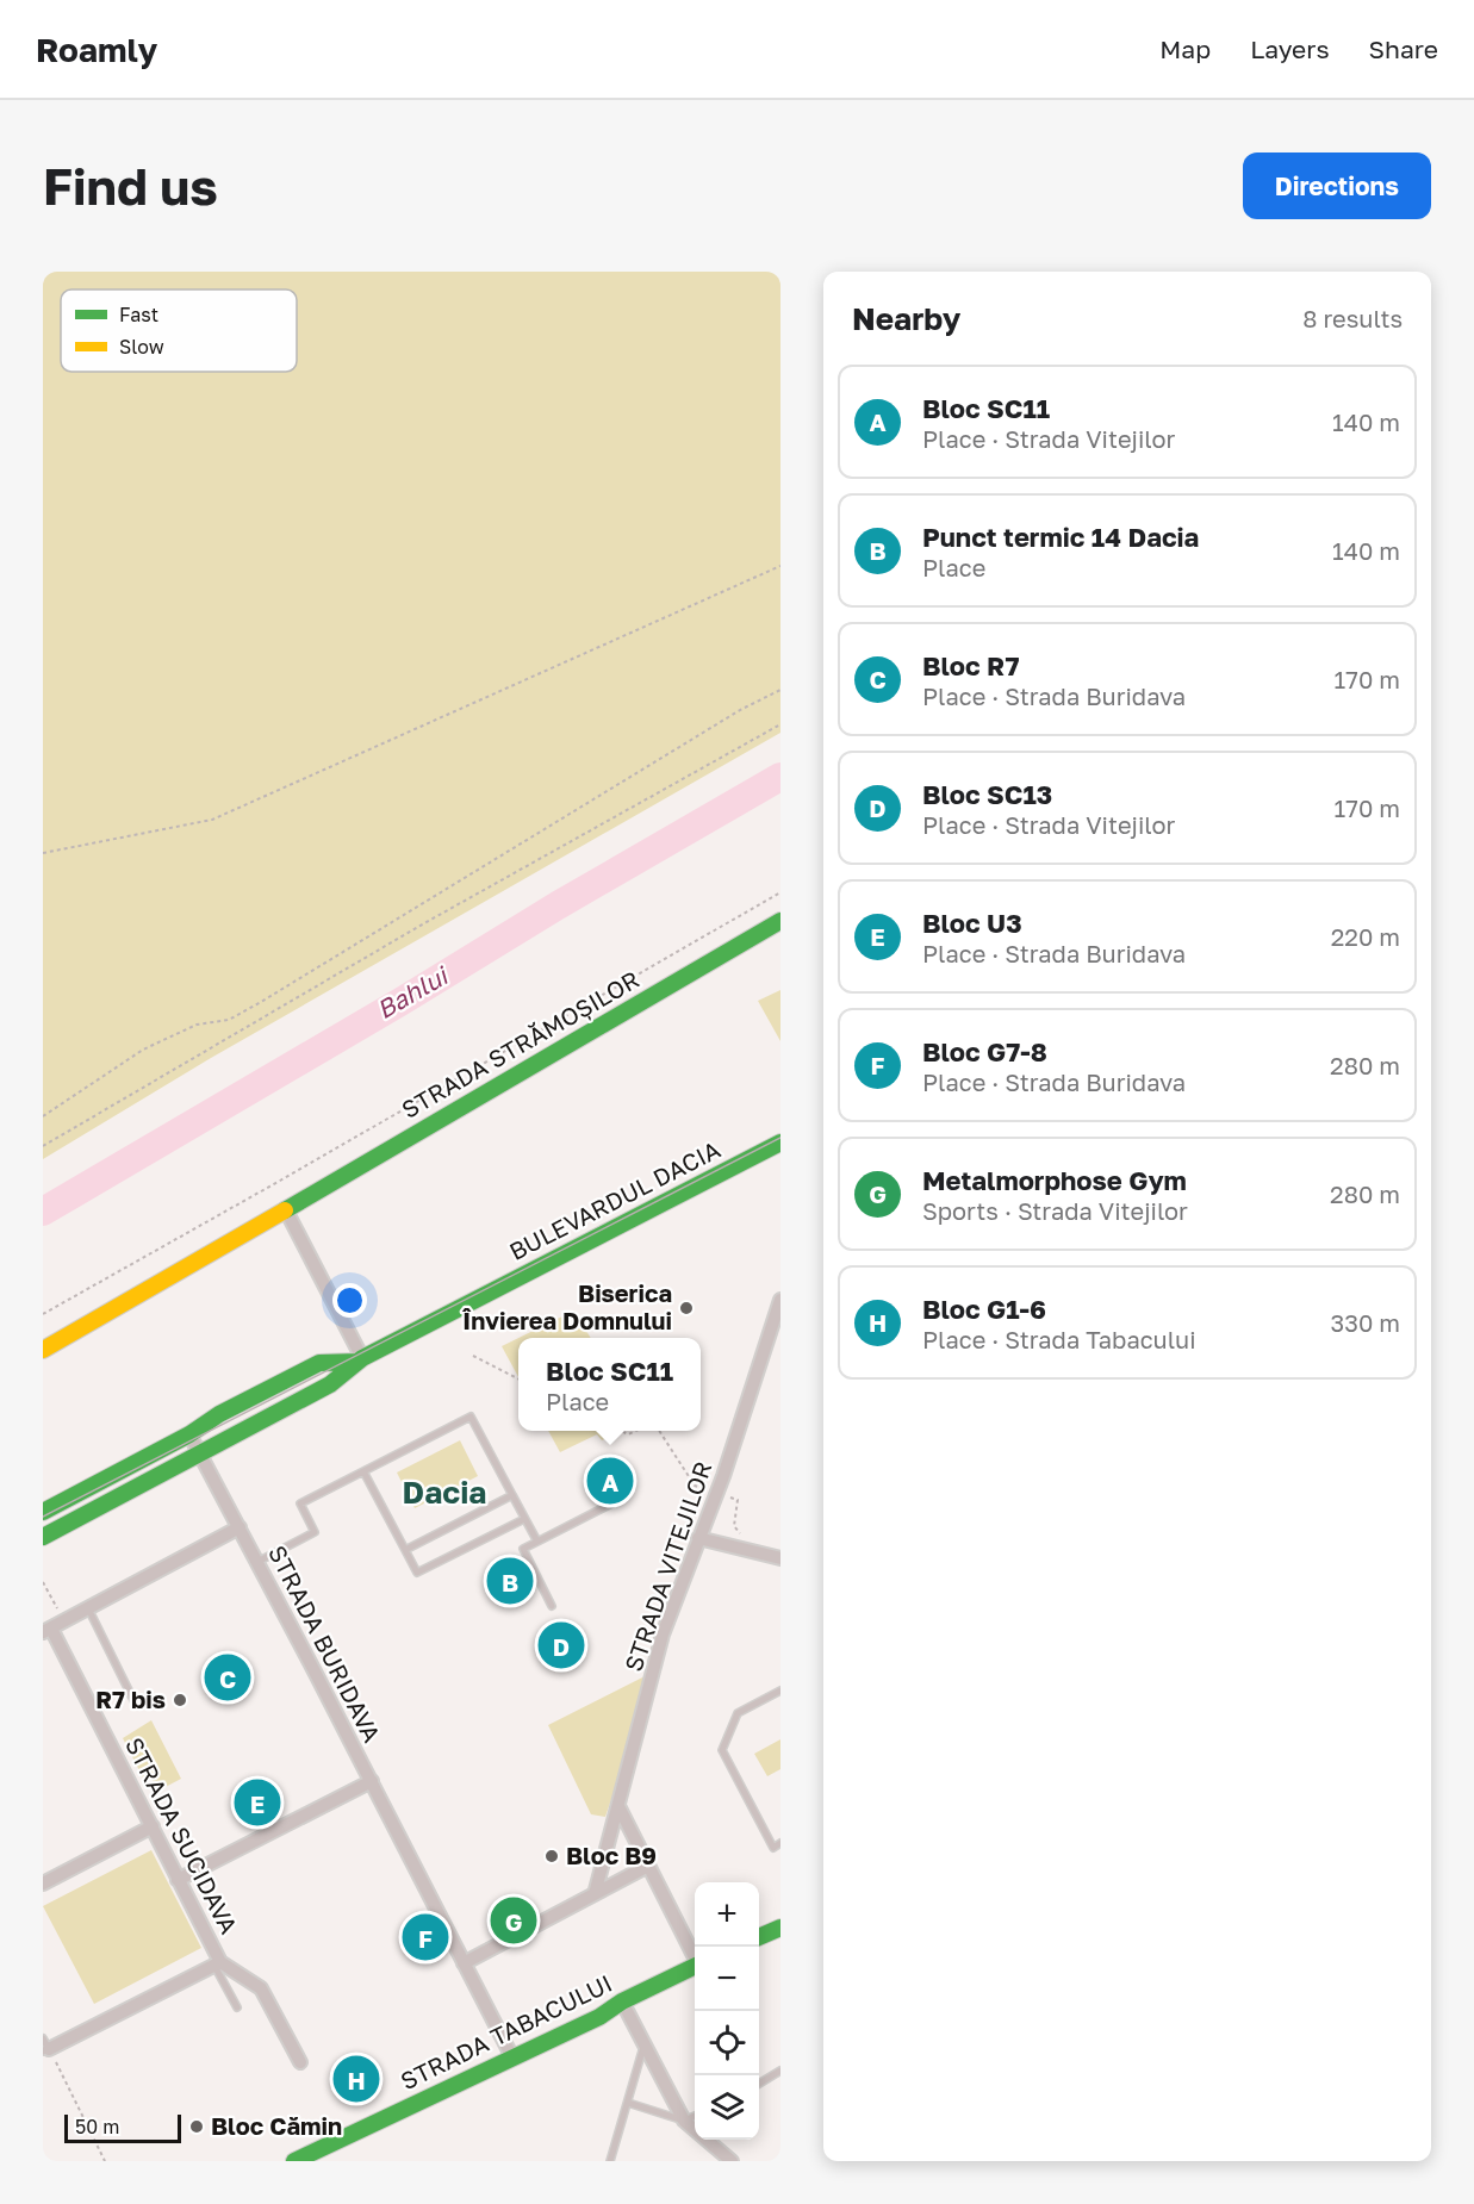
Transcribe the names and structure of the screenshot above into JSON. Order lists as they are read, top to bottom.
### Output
{
  "streets": {
    "street": [
      "STRADA STRĂMOȘILOR",
      "BULEVARDUL DACIA",
      "STRADA VITEJILOR",
      "STRADA BURIDAVA",
      "STRADA SUCIDAVA",
      "STRADA TABACULUI"
    ]
  },
  "crossings": [
    ["BULEVARDUL DACIA", "STRADA BURIDAVA"],
    ["STRADA BURIDAVA", "STRADA SUCIDAVA"],
    ["STRADA BURIDAVA", "STRADA TABACULUI"]
  ],
  "districts": ["Dacia"],
  "water": ["Bahlui"],
  "places": [
    "Biserica Învierea Domnului",
    "R7 bis",
    "Bloc B9",
    "Bloc Cămin"
  ],
  "legend": ["Fast", "Slow"],
  "scale_bar": "50 m",
  "page": {
    "header": "Roamly",
    "nav": ["Map", "Layers", "Share"],
    "buttons": "Directions",
    "title": "Find us",
    "heading": ["Nearby", "8 results"],
    "list": [
      {
        "mark": "A",
        "name": "Bloc SC11",
        "note": "Place · Strada Vitejilor",
        "value": "140 m"
      },
      {
        "mark": "B",
        "name": "Punct termic 14 Dacia",
        "note": "Place",
        "value": "140 m"
      },
      {
        "mark": "C",
        "name": "Bloc R7",
        "note": "Place · Strada Buridava",
        "value": "170 m"
      },
      {
        "mark": "D",
        "name": "Bloc SC13",
        "note": "Place · Strada Vitejilor",
        "value": "170 m"
      },
      {
        "mark": "E",
        "name": "Bloc U3",
        "note": "Place · Strada Buridava",
        "value": "220 m"
      },
      {
        "mark": "F",
        "name": "Bloc G7-8",
        "note": "Place · Strada Buridava",
        "value": "280 m"
      },
      {
        "mark": "G",
        "name": "Metalmorphose Gym",
        "note": "Sports · Strada Vitejilor",
        "value": "280 m"
      },
      {
        "mark": "H",
        "name": "Bloc G1-6",
        "note": "Place · Strada Tabacului",
        "value": "330 m"
      }
    ],
    "popup": ["Bloc SC11", "Place"],
    "pins": [
      "A",
      "B",
      "D",
      "C",
      "E",
      "G",
      "F",
      "H"
    ],
    "map_buttons": ["+", "−"],
    "scale": "50 m"
  }
}
